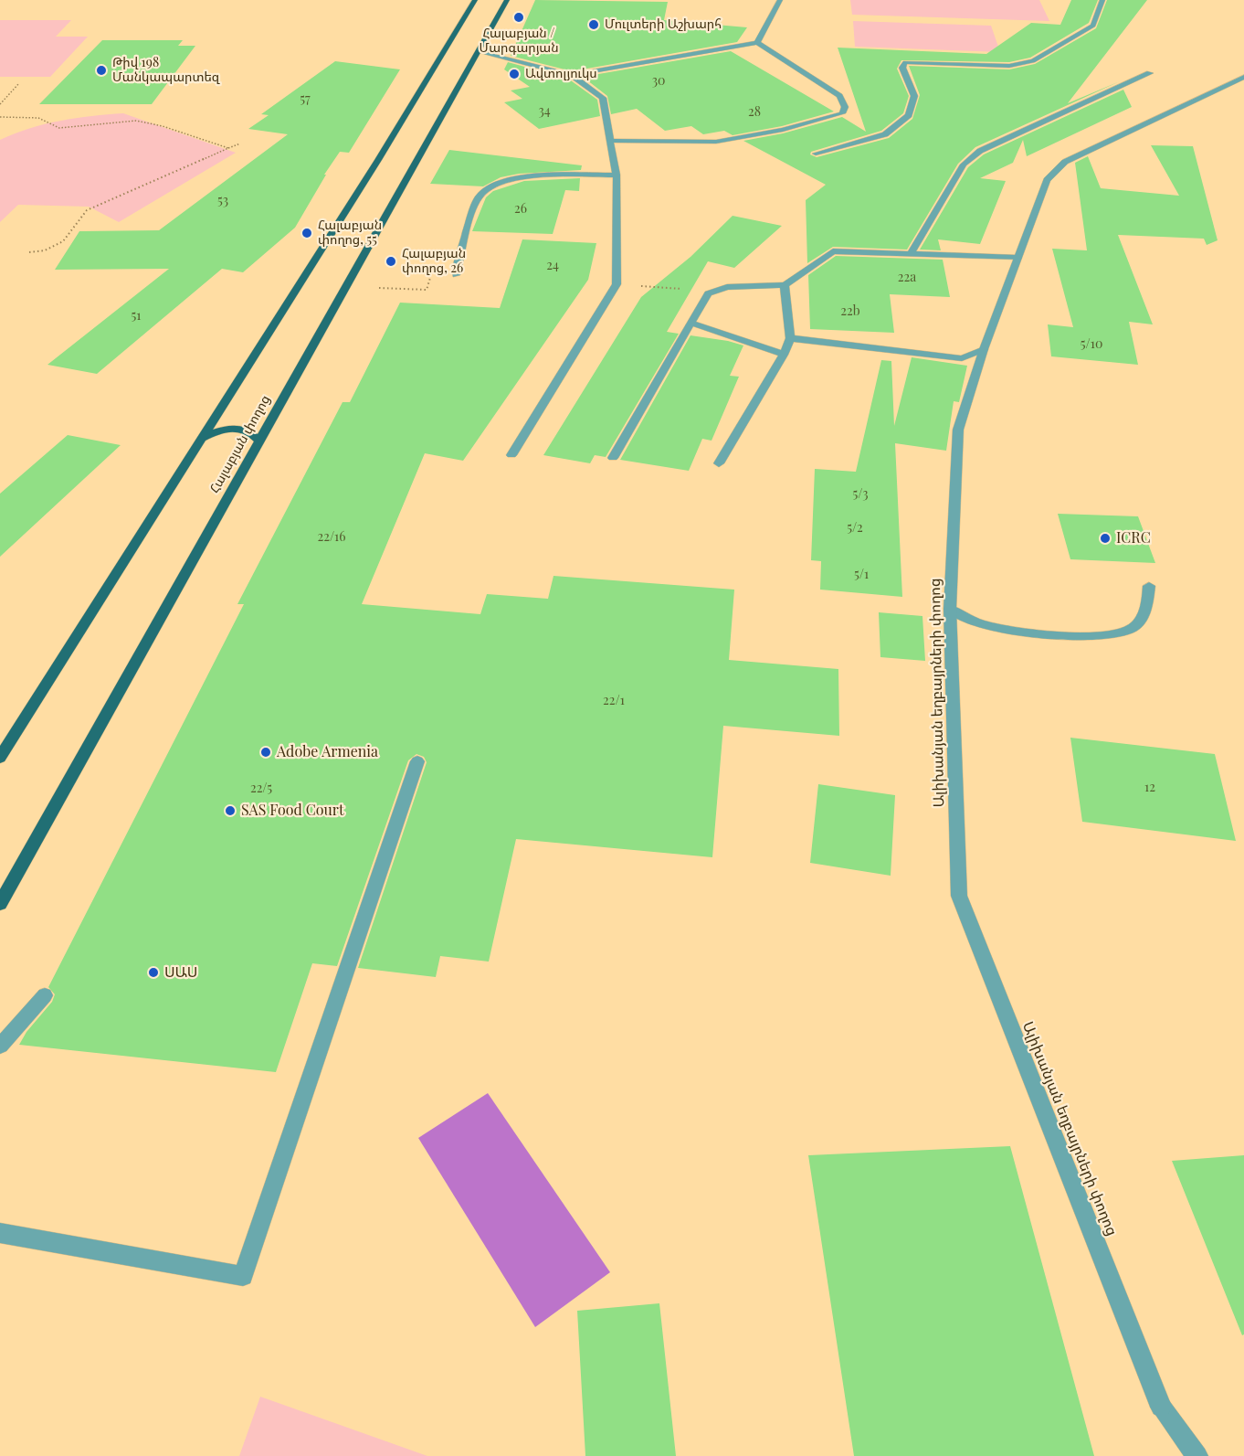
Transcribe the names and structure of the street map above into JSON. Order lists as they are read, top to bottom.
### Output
{
  "streets": {
    "main road": ["Հալաբյան փողոց"],
    "street": ["Ալիխանյան եղբայրների փողոց"]
  },
  "places": [
    "Հալաբյան / Մարգարյան",
    "Մուլտերի Աշխարհ",
    "Թիվ 198 Մանկապարտեզ",
    "Ավտոլյուկս",
    "Հալաբյան փողոց, 55",
    "Հալաբյան փողոց, 26",
    "ICRC",
    "Adobe Armenia",
    "SAS Food Court",
    "ՍԱՍ"
  ],
  "house_numbers": [
    "30",
    "57",
    "34",
    "28",
    "53",
    "26",
    "24",
    "22a",
    "22b",
    "51",
    "5/10",
    "5/3",
    "5/2",
    "22/16",
    "5/1",
    "22/1",
    "12",
    "22/5"
  ]
}
